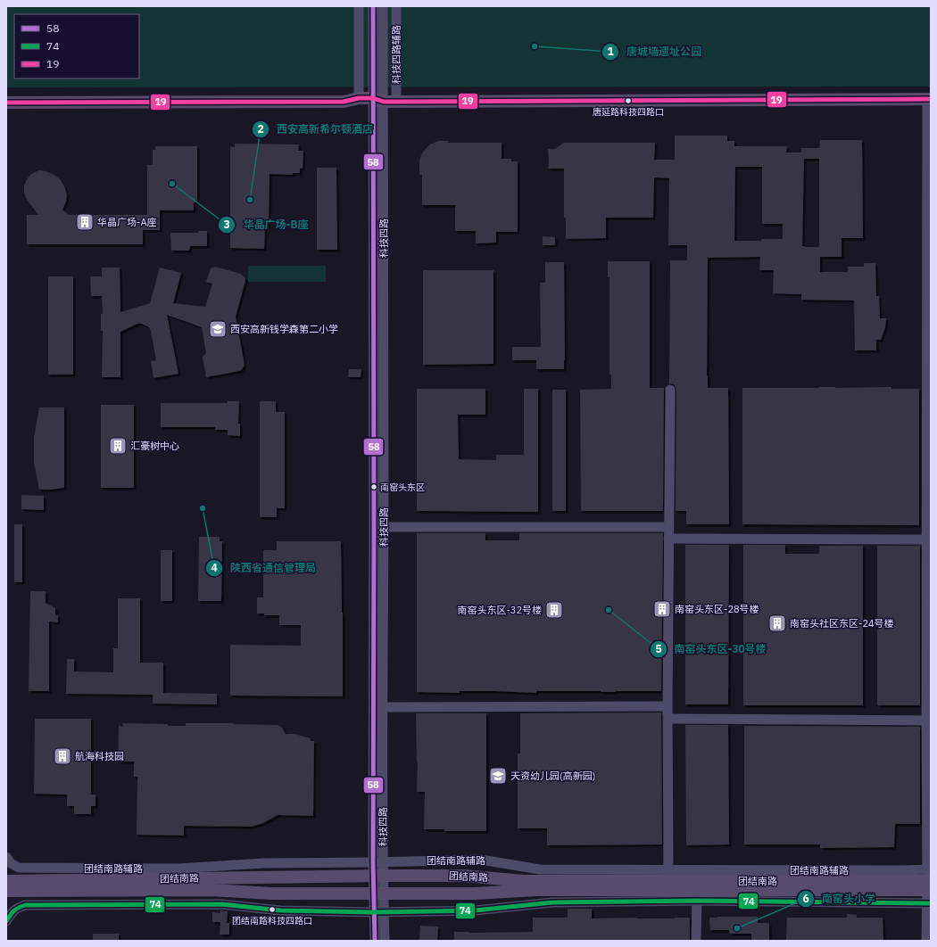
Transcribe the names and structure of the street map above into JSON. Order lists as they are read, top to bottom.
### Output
{
  "streets": {
    "main road": ["团结南路"],
    "street": ["科技四路辅路", "科技四路", "团结南路辅路"]
  },
  "crossings": [
    ["科技四路", "团结南路辅路"],
    ["科技四路", "团结南路"],
    ["团结南路辅路", "团结南路"]
  ],
  "places": {
    "other": [
      "唐城墙遗址公园",
      "唐延路科技四路口",
      "华晶广场-B座",
      "西安高新希尔顿酒店",
      "南窑头东区",
      "陕西省通信管理局",
      "南窑头东区-30号楼",
      "团结南路科技四路口",
      "南窑头小学"
    ],
    "building": [
      "华晶广场-A座",
      "汇豪树中心",
      "南窑头东区-28号楼",
      "南窑头东区-32号楼",
      "南窑头社区东区-24号楼",
      "航海科技园"
    ],
    "school or university": ["西安高新钱学森第二小学", "天资幼儿园(高新园)"]
  },
  "lines": ["transit line 58", "transit line 19", "transit line 74"],
  "legend": ["58", "74", "19"]
}
